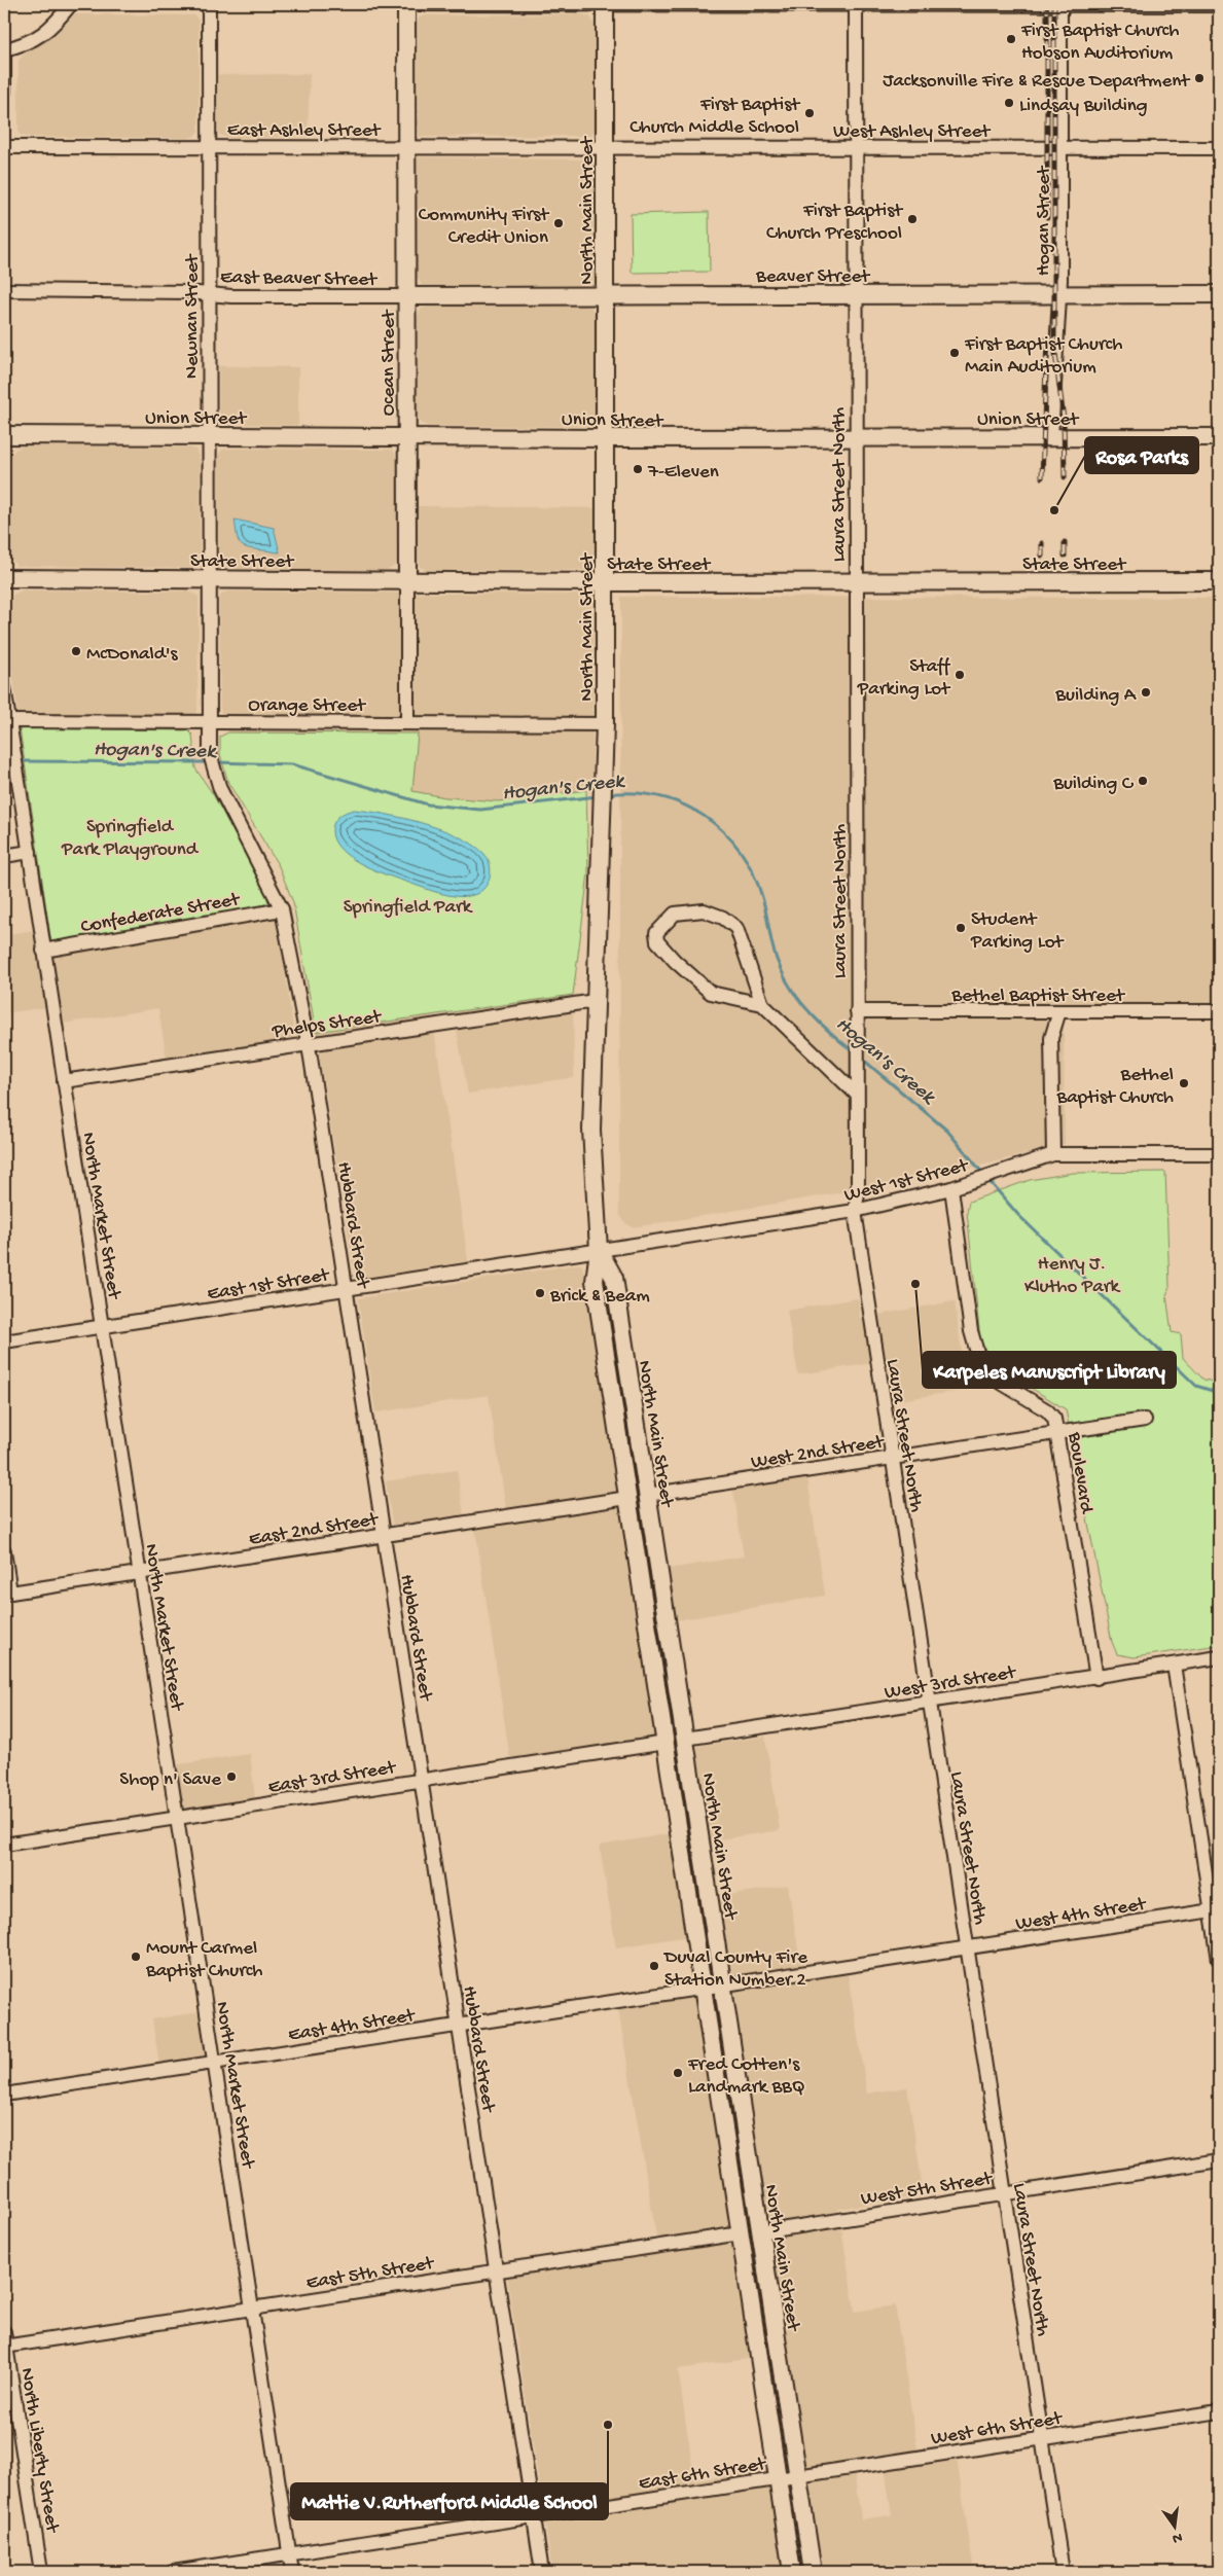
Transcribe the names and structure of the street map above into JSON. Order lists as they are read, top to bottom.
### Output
{
  "streets": {
    "main road": [
      "North Main Street",
      "Beaver Street",
      "Ocean Street",
      "Union Street",
      "State Street"
    ],
    "street": [
      "East Ashley Street",
      "West Ashley Street",
      "Hogan Street",
      "East Beaver Street",
      "Newnan Street",
      "Laura Street North",
      "Orange Street",
      "Confederate Street",
      "Bethel Baptist Street",
      "Phelps Street",
      "West 1st Street",
      "North Market Street",
      "Hubbard Street",
      "East 1st Street",
      "West 2nd Street",
      "Boulevard",
      "East 2nd Street",
      "West 3rd Street",
      "East 3rd Street",
      "West 4th Street",
      "East 4th Street",
      "West 5th Street",
      "East 5th Street",
      "West 6th Street",
      "North Liberty Street",
      "East 6th Street"
    ]
  },
  "crossings": [
    ["East Ashley Street", "West Ashley Street"],
    ["East Ashley Street", "North Main Street"],
    ["East Ashley Street", "Newnan Street"],
    ["East Ashley Street", "Ocean Street"],
    ["West Ashley Street", "North Main Street"],
    ["West Ashley Street", "Hogan Street"],
    ["West Ashley Street", "Laura Street North"],
    ["North Main Street", "Beaver Street"],
    ["North Main Street", "Union Street"],
    ["North Main Street", "State Street"],
    ["North Main Street", "Orange Street"],
    ["North Main Street", "Phelps Street"],
    ["North Main Street", "West 1st Street"],
    ["North Main Street", "East 1st Street"],
    ["North Main Street", "West 2nd Street"],
    ["North Main Street", "East 2nd Street"],
    ["North Main Street", "West 3rd Street"],
    ["North Main Street", "East 3rd Street"],
    ["North Main Street", "West 4th Street"],
    ["North Main Street", "East 4th Street"],
    ["North Main Street", "West 5th Street"],
    ["North Main Street", "East 5th Street"],
    ["North Main Street", "West 6th Street"],
    ["North Main Street", "East 6th Street"],
    ["Hogan Street", "Beaver Street"],
    ["Hogan Street", "Union Street"],
    ["Beaver Street", "East Beaver Street"],
    ["Beaver Street", "Ocean Street"],
    ["Beaver Street", "Laura Street North"],
    ["East Beaver Street", "Newnan Street"],
    ["East Beaver Street", "Ocean Street"],
    ["Newnan Street", "Union Street"],
    ["Newnan Street", "State Street"],
    ["Newnan Street", "Orange Street"],
    ["Newnan Street", "Hubbard Street"],
    ["Ocean Street", "Union Street"],
    ["Ocean Street", "State Street"],
    ["Ocean Street", "Orange Street"],
    ["Union Street", "Laura Street North"],
    ["Laura Street North", "State Street"],
    ["Laura Street North", "Bethel Baptist Street"],
    ["Laura Street North", "West 1st Street"],
    ["Laura Street North", "West 2nd Street"],
    ["Laura Street North", "West 3rd Street"],
    ["Laura Street North", "West 4th Street"],
    ["Laura Street North", "West 5th Street"],
    ["Laura Street North", "West 6th Street"],
    ["Orange Street", "North Market Street"],
    ["Orange Street", "Hubbard Street"],
    ["Confederate Street", "North Market Street"],
    ["Confederate Street", "Hubbard Street"],
    ["Phelps Street", "North Market Street"],
    ["Phelps Street", "Hubbard Street"],
    ["West 1st Street", "East 1st Street"],
    ["West 1st Street", "Boulevard"],
    ["North Market Street", "East 1st Street"],
    ["North Market Street", "East 2nd Street"],
    ["North Market Street", "East 3rd Street"],
    ["North Market Street", "East 4th Street"],
    ["North Market Street", "East 5th Street"],
    ["North Market Street", "East 6th Street"],
    ["Hubbard Street", "East 1st Street"],
    ["Hubbard Street", "East 2nd Street"],
    ["Hubbard Street", "East 3rd Street"],
    ["Hubbard Street", "East 4th Street"],
    ["Hubbard Street", "East 5th Street"],
    ["Hubbard Street", "East 6th Street"],
    ["West 2nd Street", "Boulevard"],
    ["Boulevard", "West 3rd Street"],
    ["West 4th Street", "East 4th Street"],
    ["East 5th Street", "North Liberty Street"],
    ["West 6th Street", "East 6th Street"]
  ],
  "water": ["Hogan's Creek"],
  "parks": ["Springfield Park Playground", "Springfield Park", "Henry J. Klutho Park"],
  "places": [
    "First Baptist Church Hobson Auditorium",
    "Jacksonville Fire & Rescue Department",
    "Lindsay Building",
    "First Baptist Church Middle School",
    "First Baptist Church Preschool",
    "Community First Credit Union",
    "First Baptist Church Main Auditorium",
    "7-Eleven",
    "Rosa Parks",
    "McDonald's",
    "Staff Parking Lot",
    "Building A",
    "Building C",
    "Student Parking Lot",
    "Bethel Baptist Church",
    "Karpeles Manuscript Library",
    "Brick & Beam",
    "Shop n' Save",
    "Mount Carmel Baptist Church",
    "Duval County Fire Station Number 2",
    "Fred Cotten's Landmark BBQ",
    "Mattie V.Rutherford Middle School"
  ],
  "north": "bottom"
}
